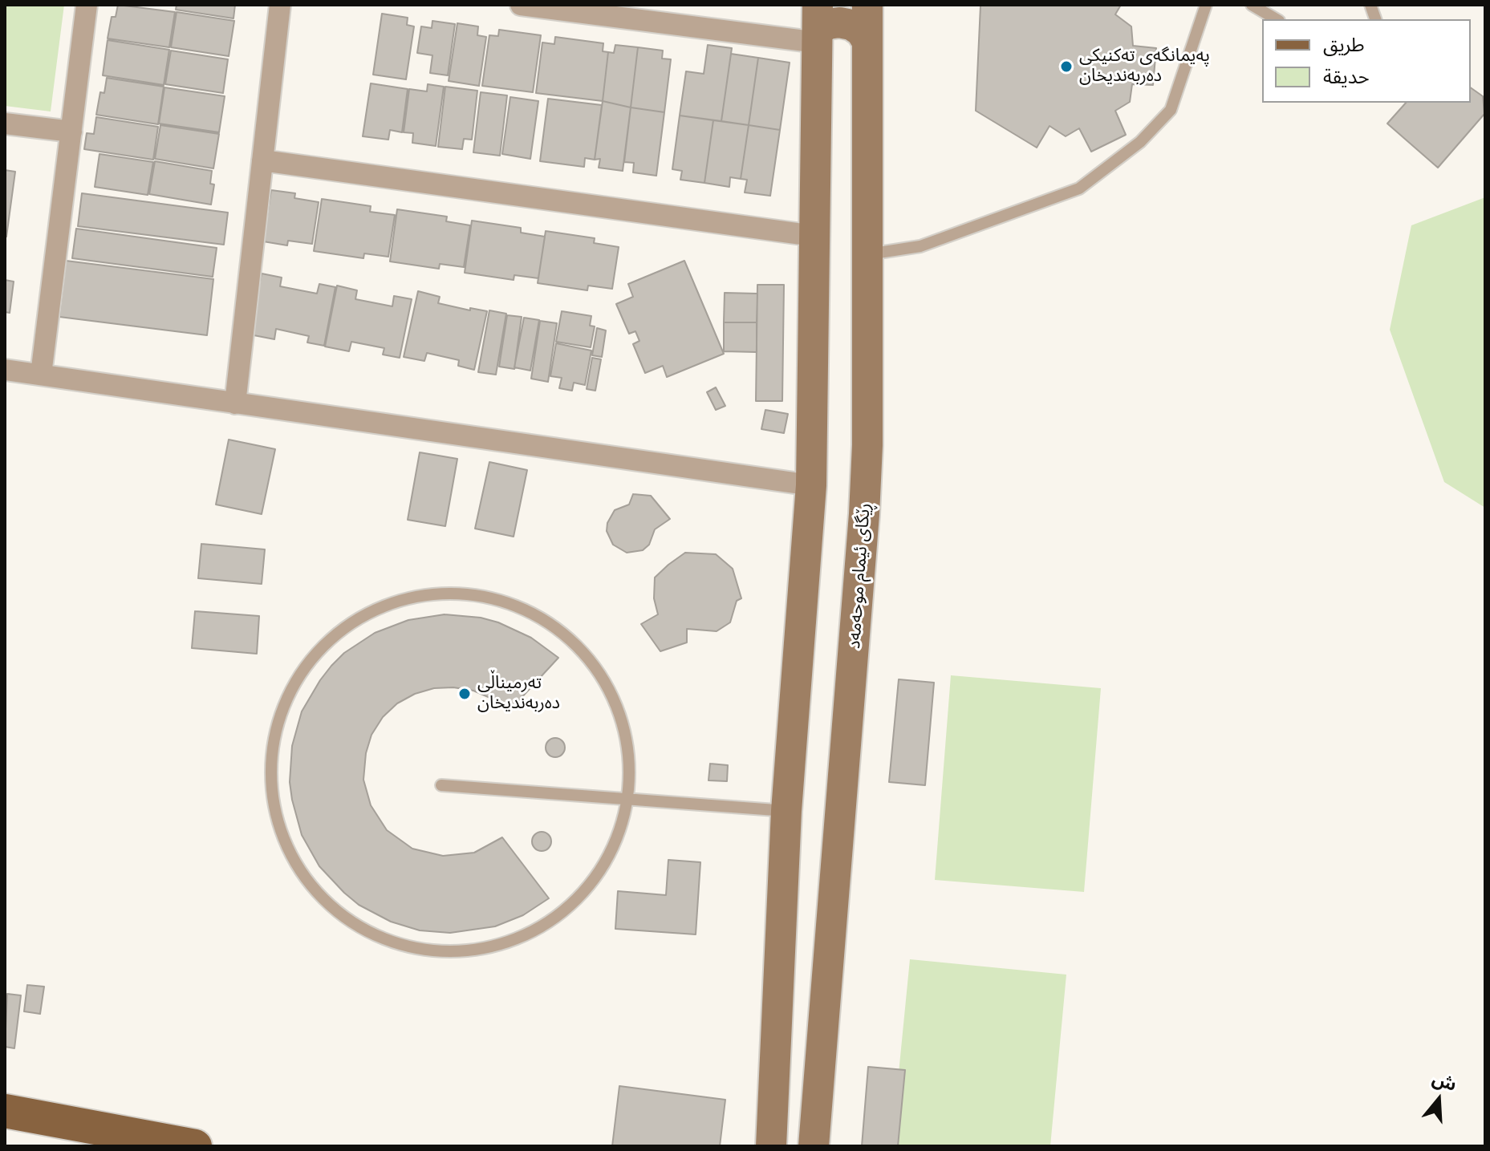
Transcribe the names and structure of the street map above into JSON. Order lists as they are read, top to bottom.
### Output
{
  "streets": {
    "main road": ["ڕێگای ئیمام موحەمەد"]
  },
  "places": ["په‌یمانگه‌ى ته‌كنیكى ده‌ربه‌ندیخان", "تەرمیناڵی دەربەندیخان"],
  "legend": ["طريق", "حديقة"],
  "north": "top"
}
